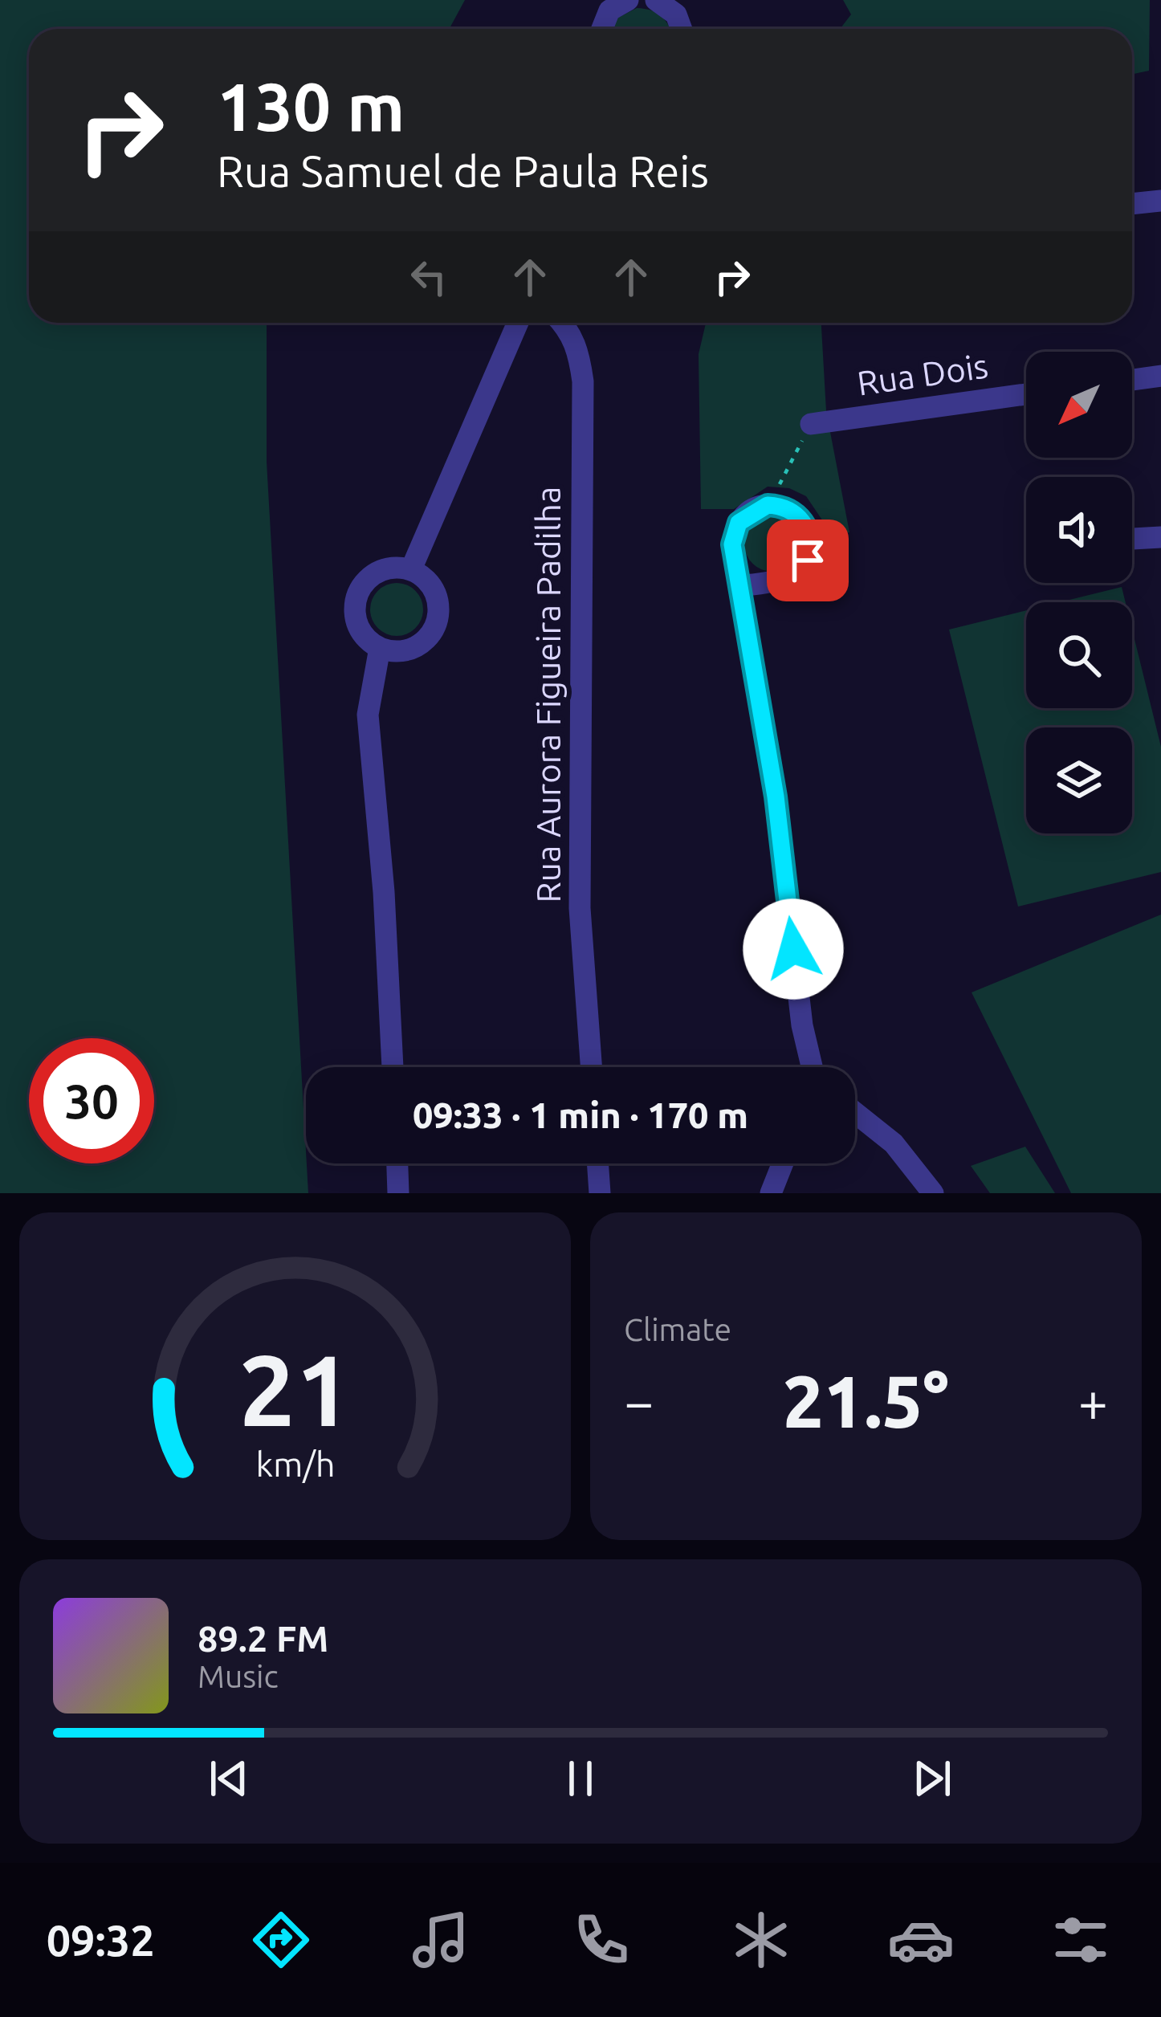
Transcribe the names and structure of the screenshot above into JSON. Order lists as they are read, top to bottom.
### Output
{
  "streets": {
    "street": ["Rua Dois", "Rua Aurora Figueira Padilha"]
  },
  "north": "bottom left",
  "page": {
    "turn": ["130 m", "Rua Samuel de Paula Reis"],
    "limit": "30",
    "trip": "09:33 · 1 min · 170 m",
    "tile": "Climate",
    "heat": ["−", "21.5°", "+"],
    "song": ["89.2 FM", "Music"],
    "tabs": "09:32",
    "gauge": ["21", "km/h"]
  }
}
